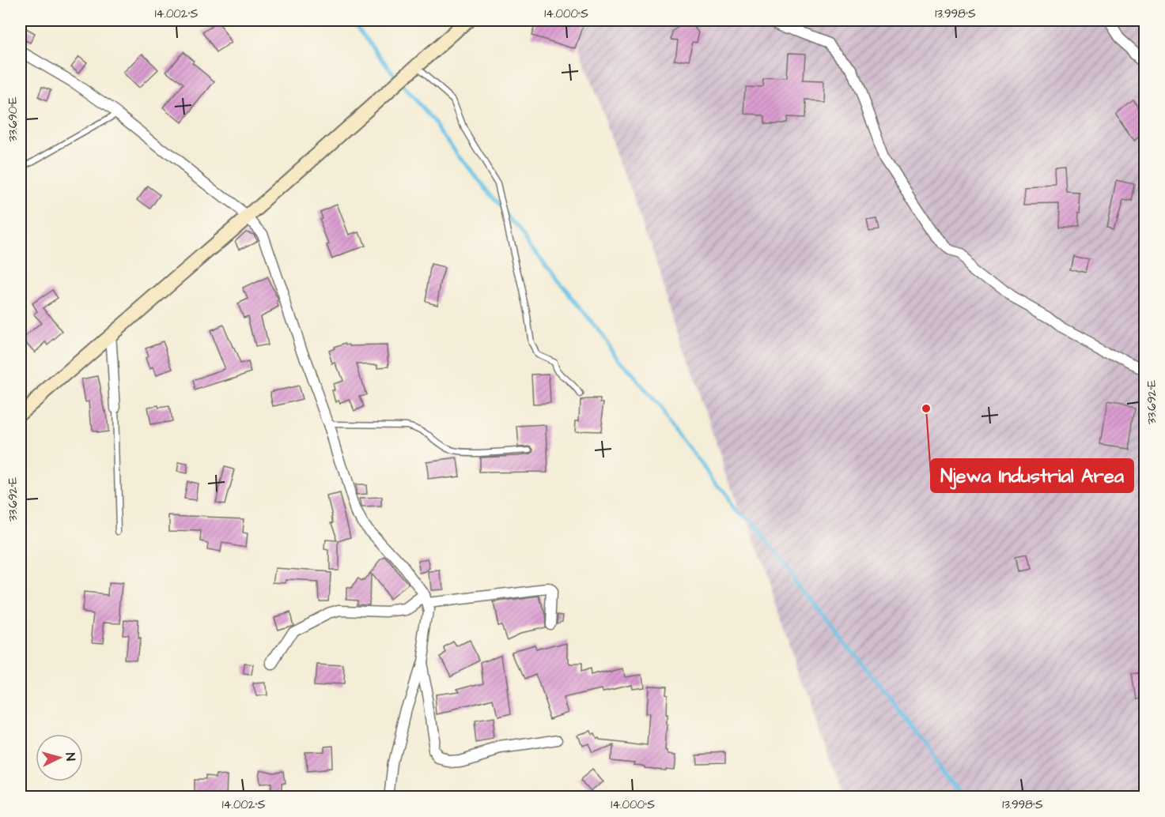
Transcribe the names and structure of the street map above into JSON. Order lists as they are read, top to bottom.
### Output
{
  "places": ["Njewa Industrial Area"],
  "north": "right",
  "coordinates": [
    "14.002°S",
    "14.000°S",
    "13.998°S",
    "33.690°E",
    "33.692°E"
  ]
}
